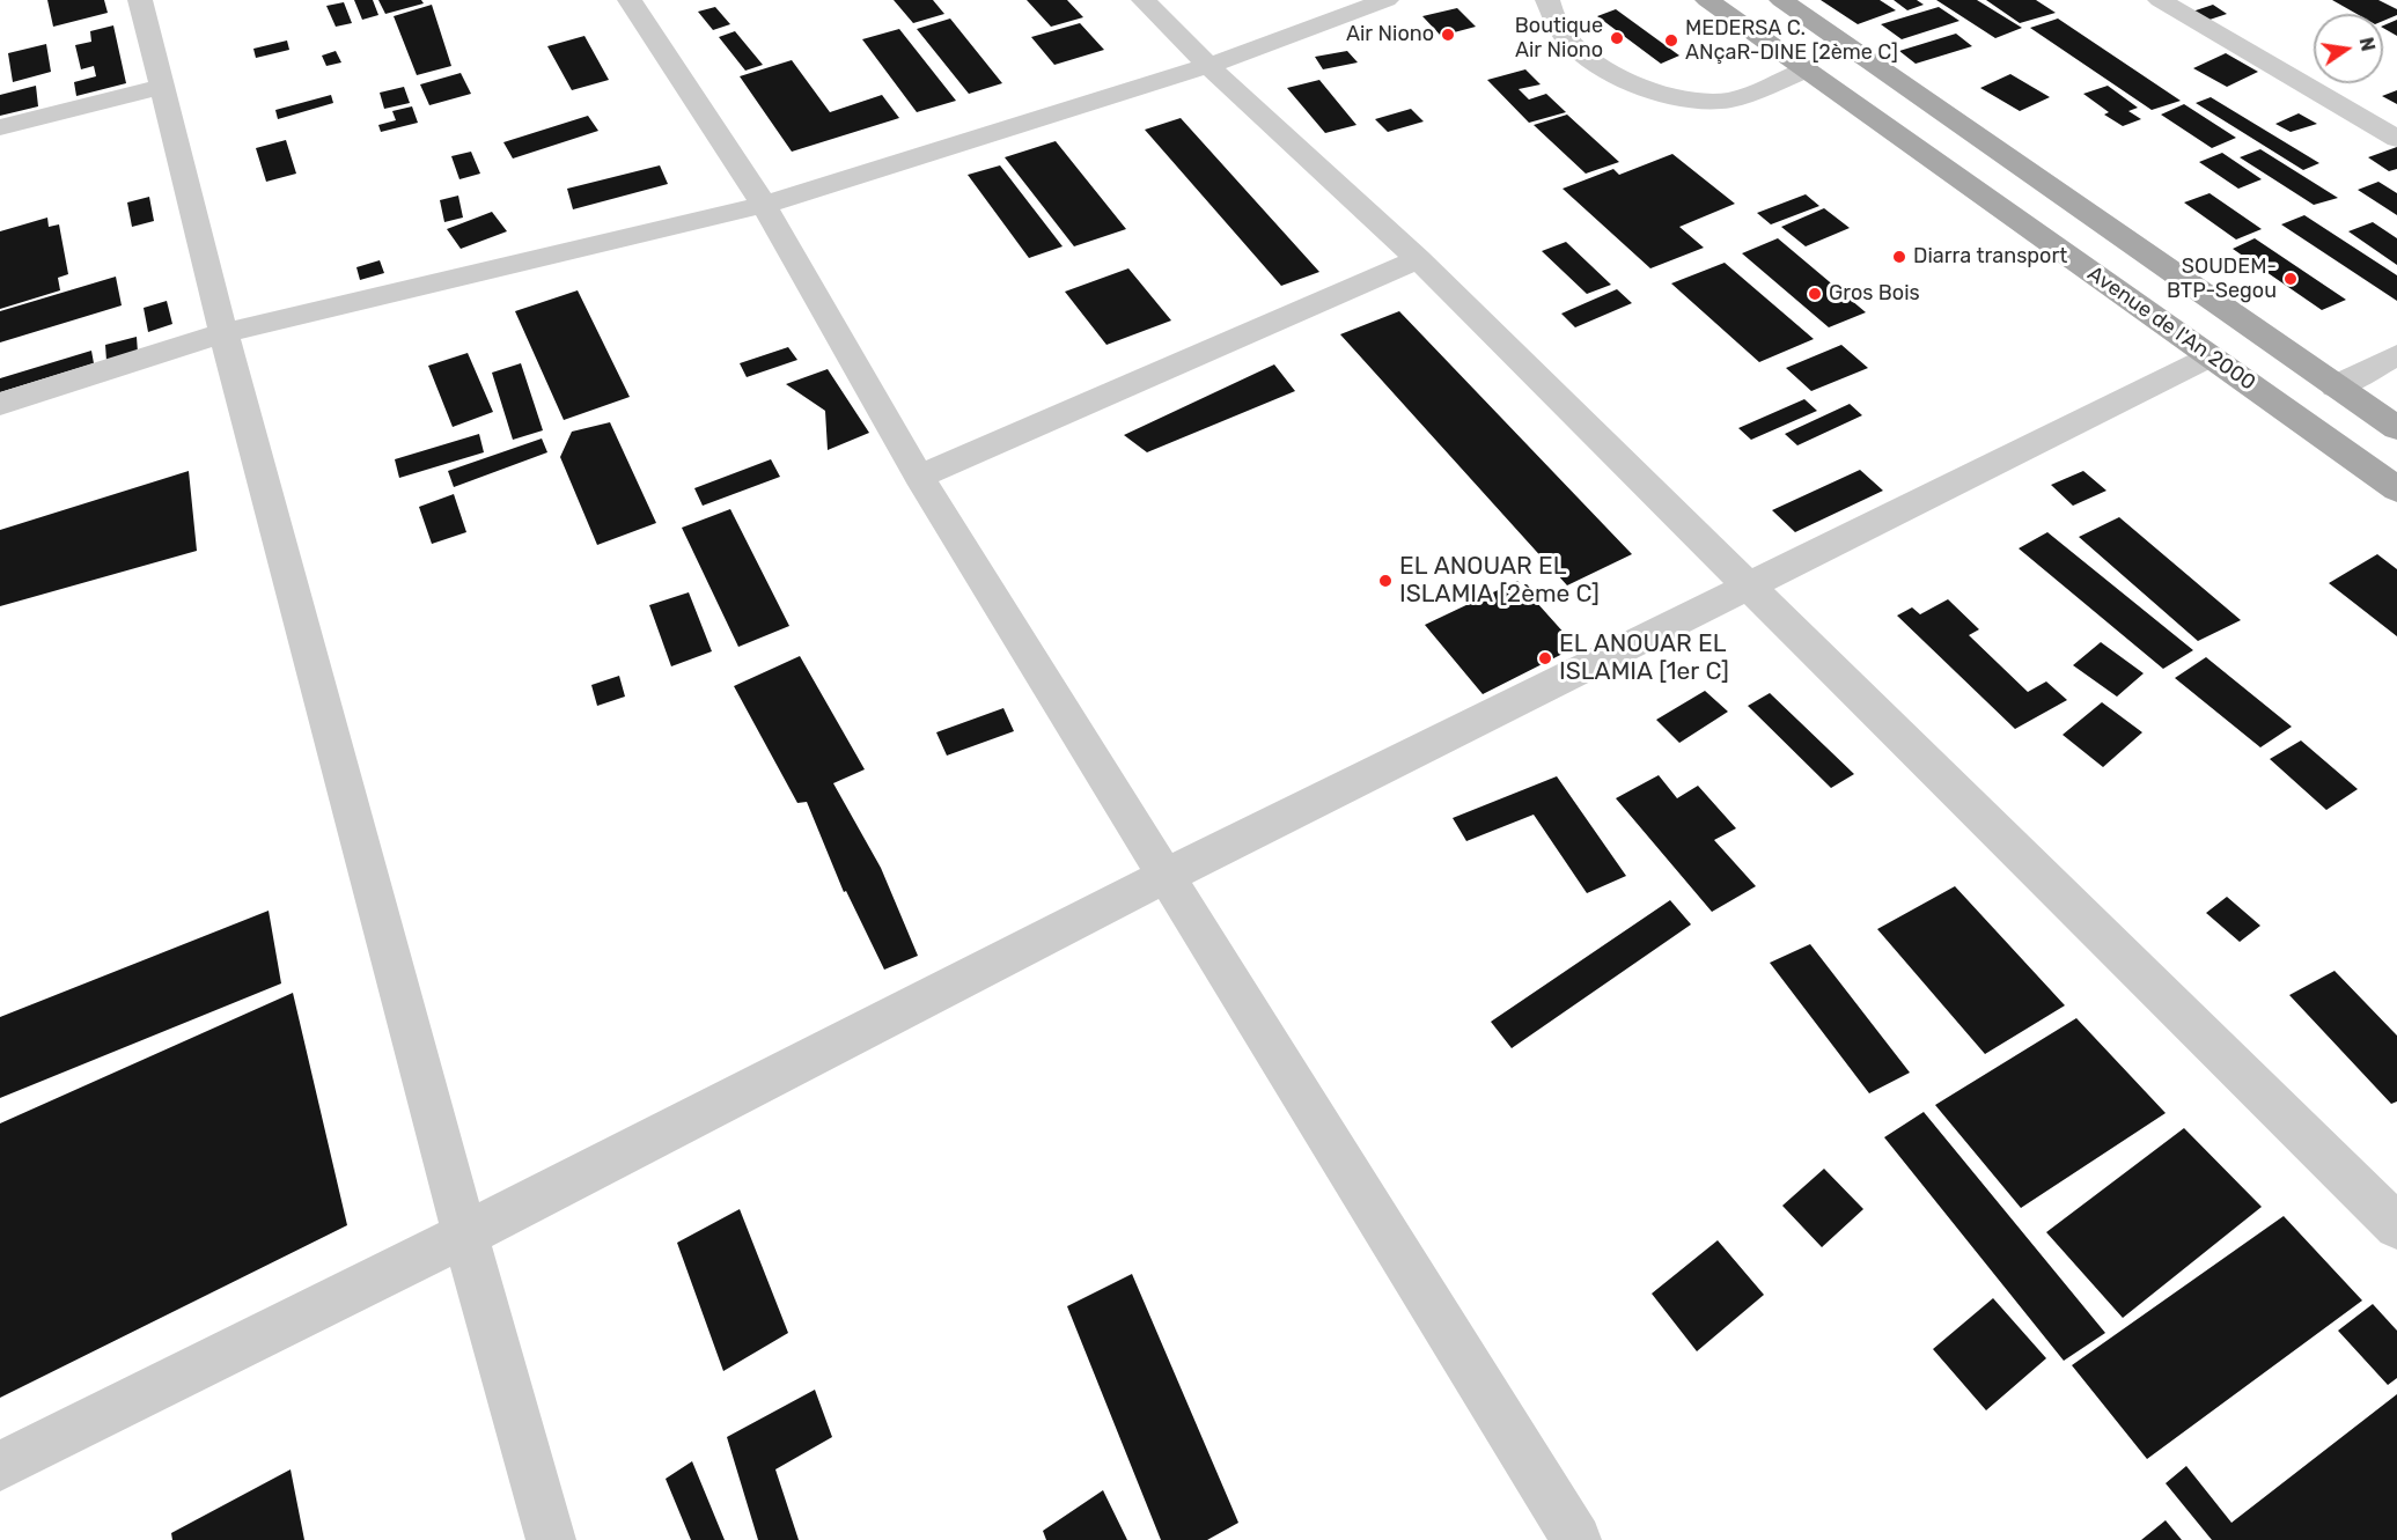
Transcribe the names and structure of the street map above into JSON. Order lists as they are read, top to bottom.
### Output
{
  "streets": {
    "main road": ["Avenue de l'An 2000"]
  },
  "places": [
    "Air Niono",
    "Boutique Air Niono",
    "MEDERSA C. ANçaR-DINE [2ème C]",
    "Diarra transport",
    "SOUDEM- BTP-Segou",
    "Gros Bois",
    "EL ANOUAR EL ISLAMIA [2ème C]",
    "EL ANOUAR EL ISLAMIA [1er C]"
  ],
  "north": "right"
}
